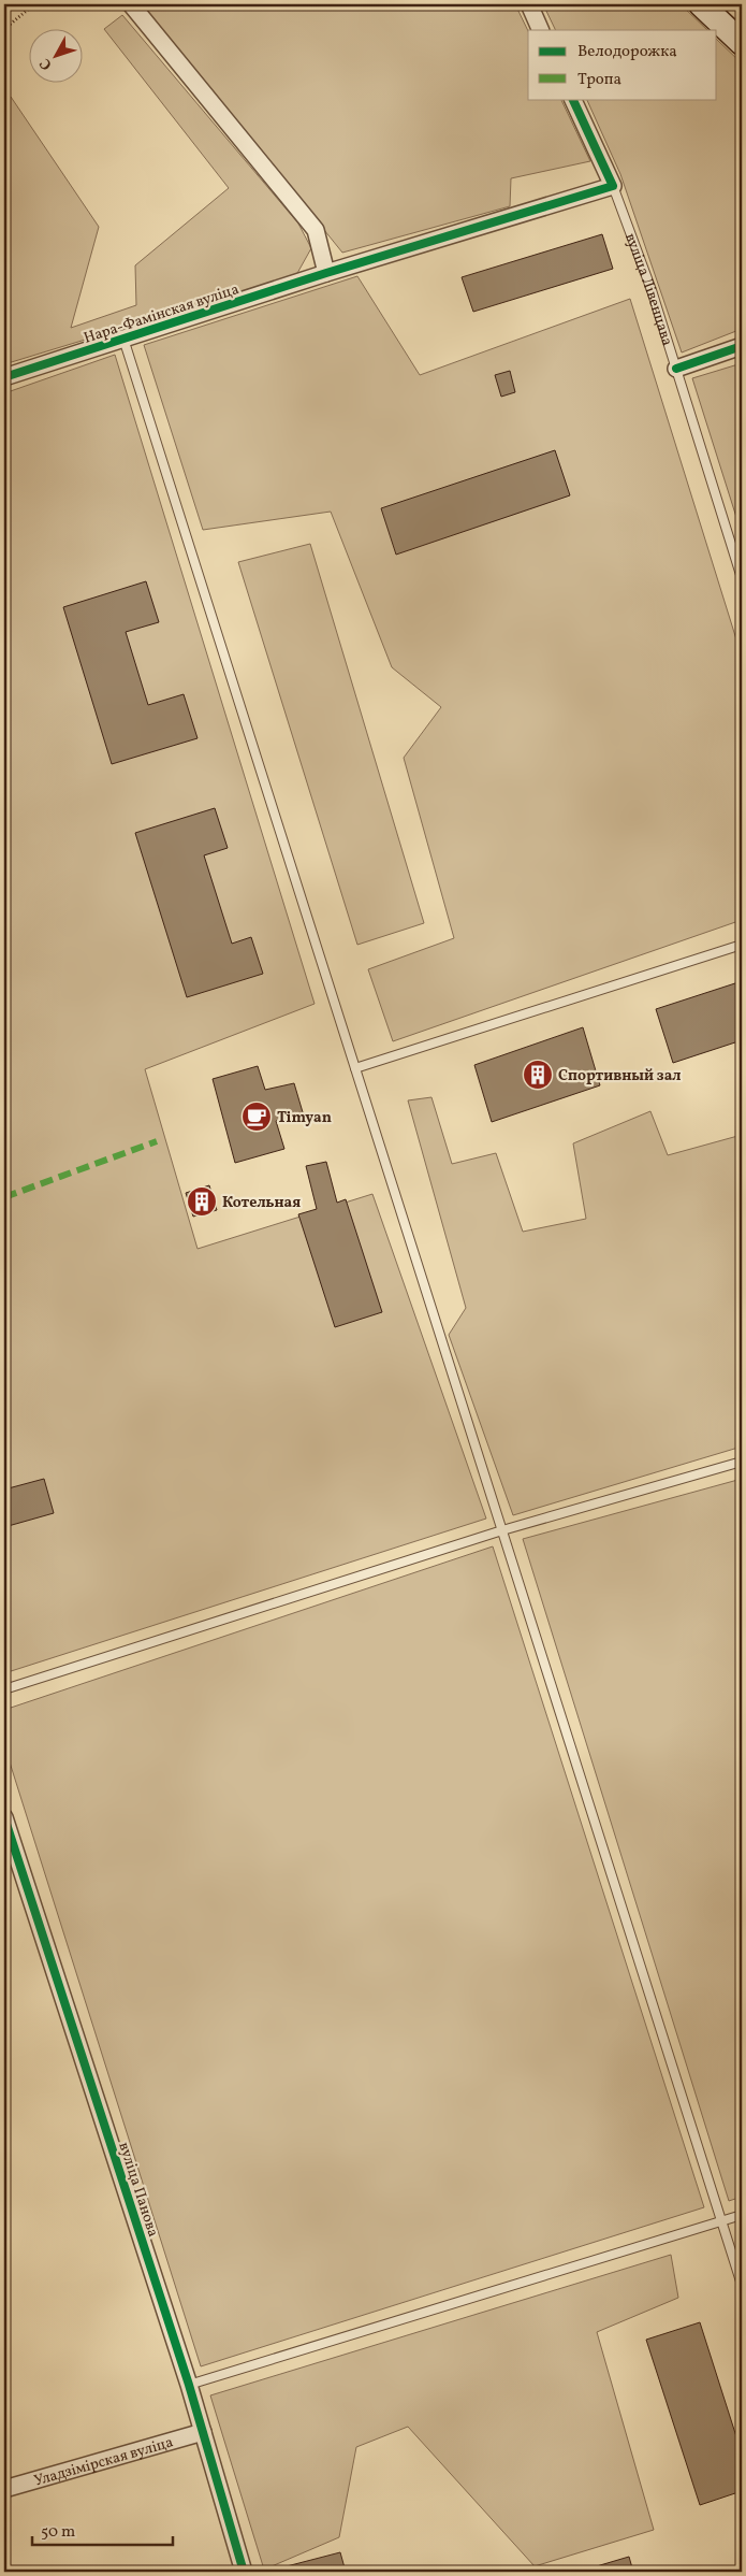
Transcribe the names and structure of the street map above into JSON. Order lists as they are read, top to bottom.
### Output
{
  "streets": {
    "street": [
      "вуліца Лівенцава",
      "Нара-Фамінская вуліца",
      "вуліца Панова",
      "Уладзімірская вуліца"
    ]
  },
  "crossings": [
    ["вуліца Лівенцава", "Нара-Фамінская вуліца"],
    ["вуліца Панова", "Уладзімірская вуліца"]
  ],
  "places": {
    "building": ["Спортивный зал", "Котельная"],
    "cafe": ["Timyan"]
  },
  "legend": ["Велодорожка", "Тропа"],
  "scale_bar": "50 m",
  "north": "bottom left"
}
